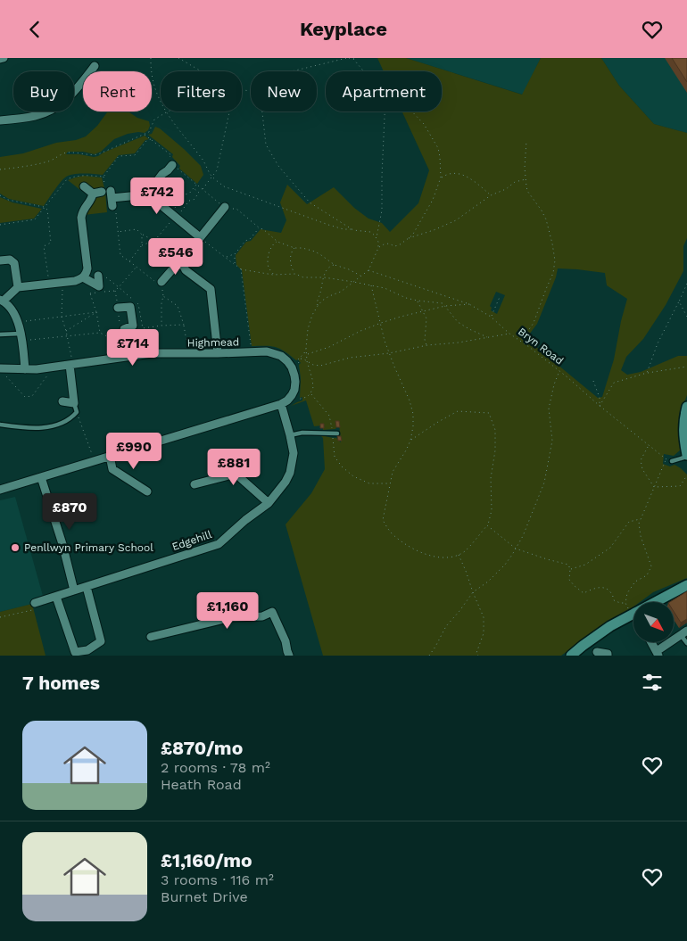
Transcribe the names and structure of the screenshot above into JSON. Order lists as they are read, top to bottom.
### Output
{
  "streets": {
    "street": ["Highmead", "Edgehill"],
    "path": ["Bryn Road"]
  },
  "places": ["Penllwyn Primary School"],
  "north": "bottom right",
  "page": {
    "header": "Keyplace",
    "chip": [
      "Buy",
      "Rent",
      "Filters",
      "New",
      "Apartment"
    ],
    "price": [
      "£742",
      "£546",
      "£714",
      "£990",
      "£881",
      "£870",
      "£1,160"
    ],
    "heading": "7 homes",
    "list": [
      {
        "name": "£870/mo",
        "note": "2 rooms · 78 m² · Heath Road"
      },
      {
        "name": "£1,160/mo",
        "note": "3 rooms · 116 m² · Burnet Drive"
      }
    ]
  }
}
